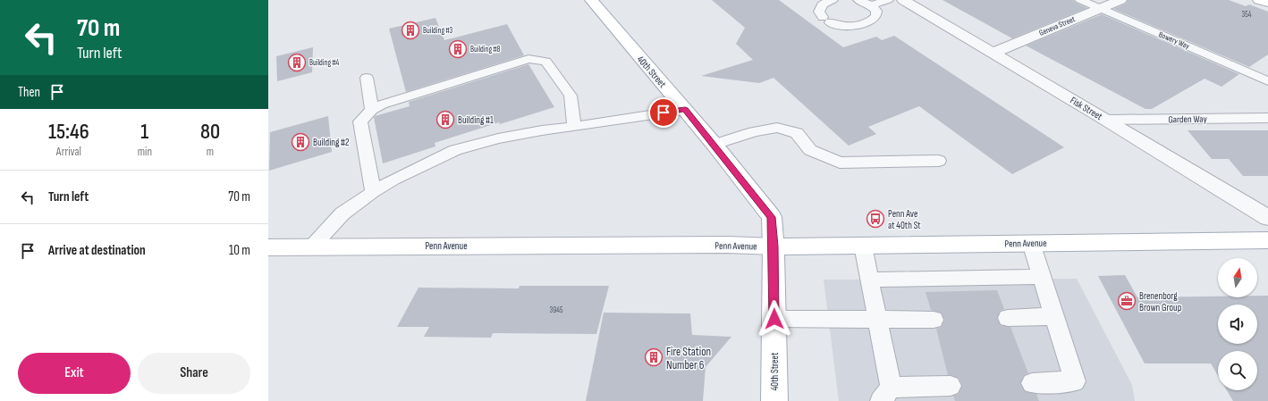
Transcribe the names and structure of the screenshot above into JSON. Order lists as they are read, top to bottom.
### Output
{
  "streets": {
    "main road": ["40th Street", "Penn Avenue"],
    "street": ["Geneva Street", "Fisk Street"],
    "lane": ["Bowery Way", "Garden Way"]
  },
  "crossings": [
    ["Geneva Street", "Bowery Way"],
    ["Geneva Street", "Fisk Street"],
    ["40th Street", "Penn Avenue"],
    ["Fisk Street", "Garden Way"]
  ],
  "places": {
    "building": [
      "Building #3",
      "Building #8",
      "Building #4",
      "Building #1",
      "Building #2",
      "Fire Station Number 6"
    ],
    "bus stop": ["Penn Ave at 40th St"],
    "office": ["Brenenborg Brown Group"]
  },
  "house_numbers": ["354", "3945"],
  "north": "top",
  "page": {
    "turn": ["70 m", "Turn left"],
    "then": "Then",
    "eta": [
      "15:46",
      "Arrival",
      "1",
      "min",
      "80",
      "m"
    ],
    "list": [
      {
        "name": "Turn left",
        "value": "70 m"
      },
      {
        "name": "Arrive at destination",
        "value": "10 m"
      }
    ],
    "buttons": ["Exit", "Share"]
  }
}
